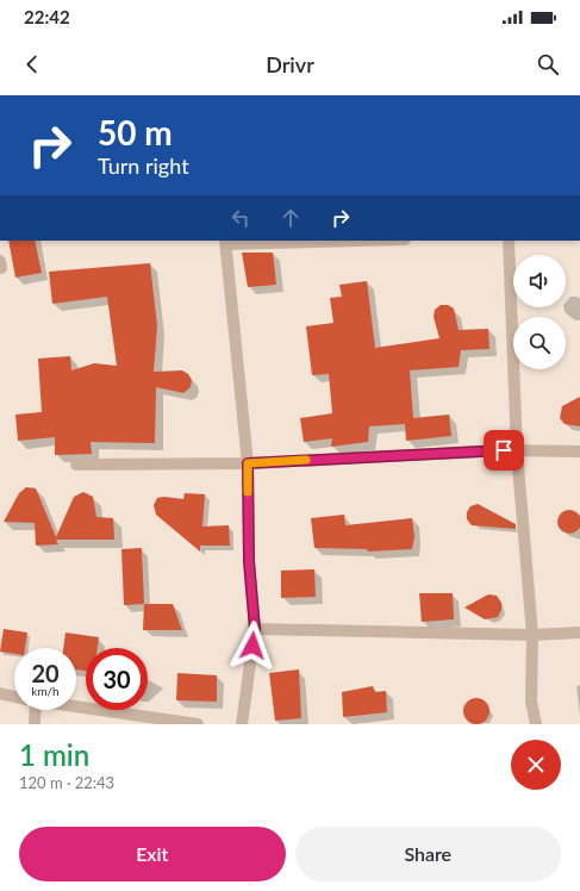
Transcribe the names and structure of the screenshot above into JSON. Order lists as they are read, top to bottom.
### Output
{
  "page": {
    "status": "22:42",
    "header": "Drivr",
    "turn": ["50 m", "Turn right"],
    "speed": "20 km/h",
    "limit": "30",
    "heading": ["1 min", "120 m · 22:43"],
    "buttons": ["Exit", "Share"]
  }
}
